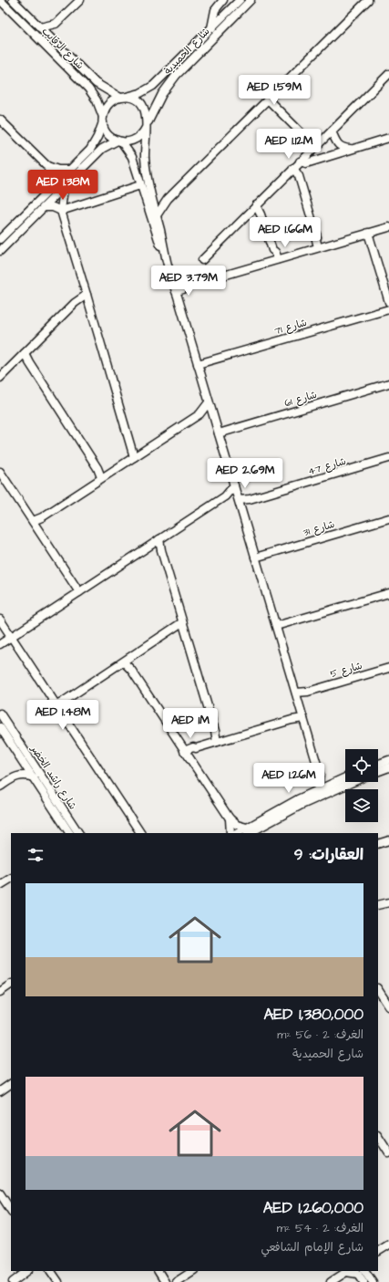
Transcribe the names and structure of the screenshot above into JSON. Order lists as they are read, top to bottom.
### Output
{
  "streets": {
    "street": [
      "شارع الرقايب",
      "شارع الحميدية",
      "شارع 71",
      "شارع 61",
      "شارع 47",
      "شارع 31",
      "شارع 5",
      "شارع راشد الخضر"
    ]
  },
  "crossings": [
    ["شارع الرقايب", "شارع الحميدية"]
  ],
  "page": {
    "price": [
      "AED 1.59M",
      "AED 1.12M",
      "AED 1.38M",
      "AED 1.66M",
      "AED 3.79M",
      "AED 2.69M",
      "AED 1.48M",
      "AED 1M",
      "AED 1.26M"
    ],
    "heading": "العقارات: 9",
    "list": [
      {
        "name": "AED 1,380,000",
        "note": "الغرف: 2 · 56 m² · شارع الحميدية"
      },
      {
        "name": "AED 1,260,000",
        "note": "الغرف: 2 · 54 m² · شارع الإمام الشافعي"
      }
    ]
  }
}
